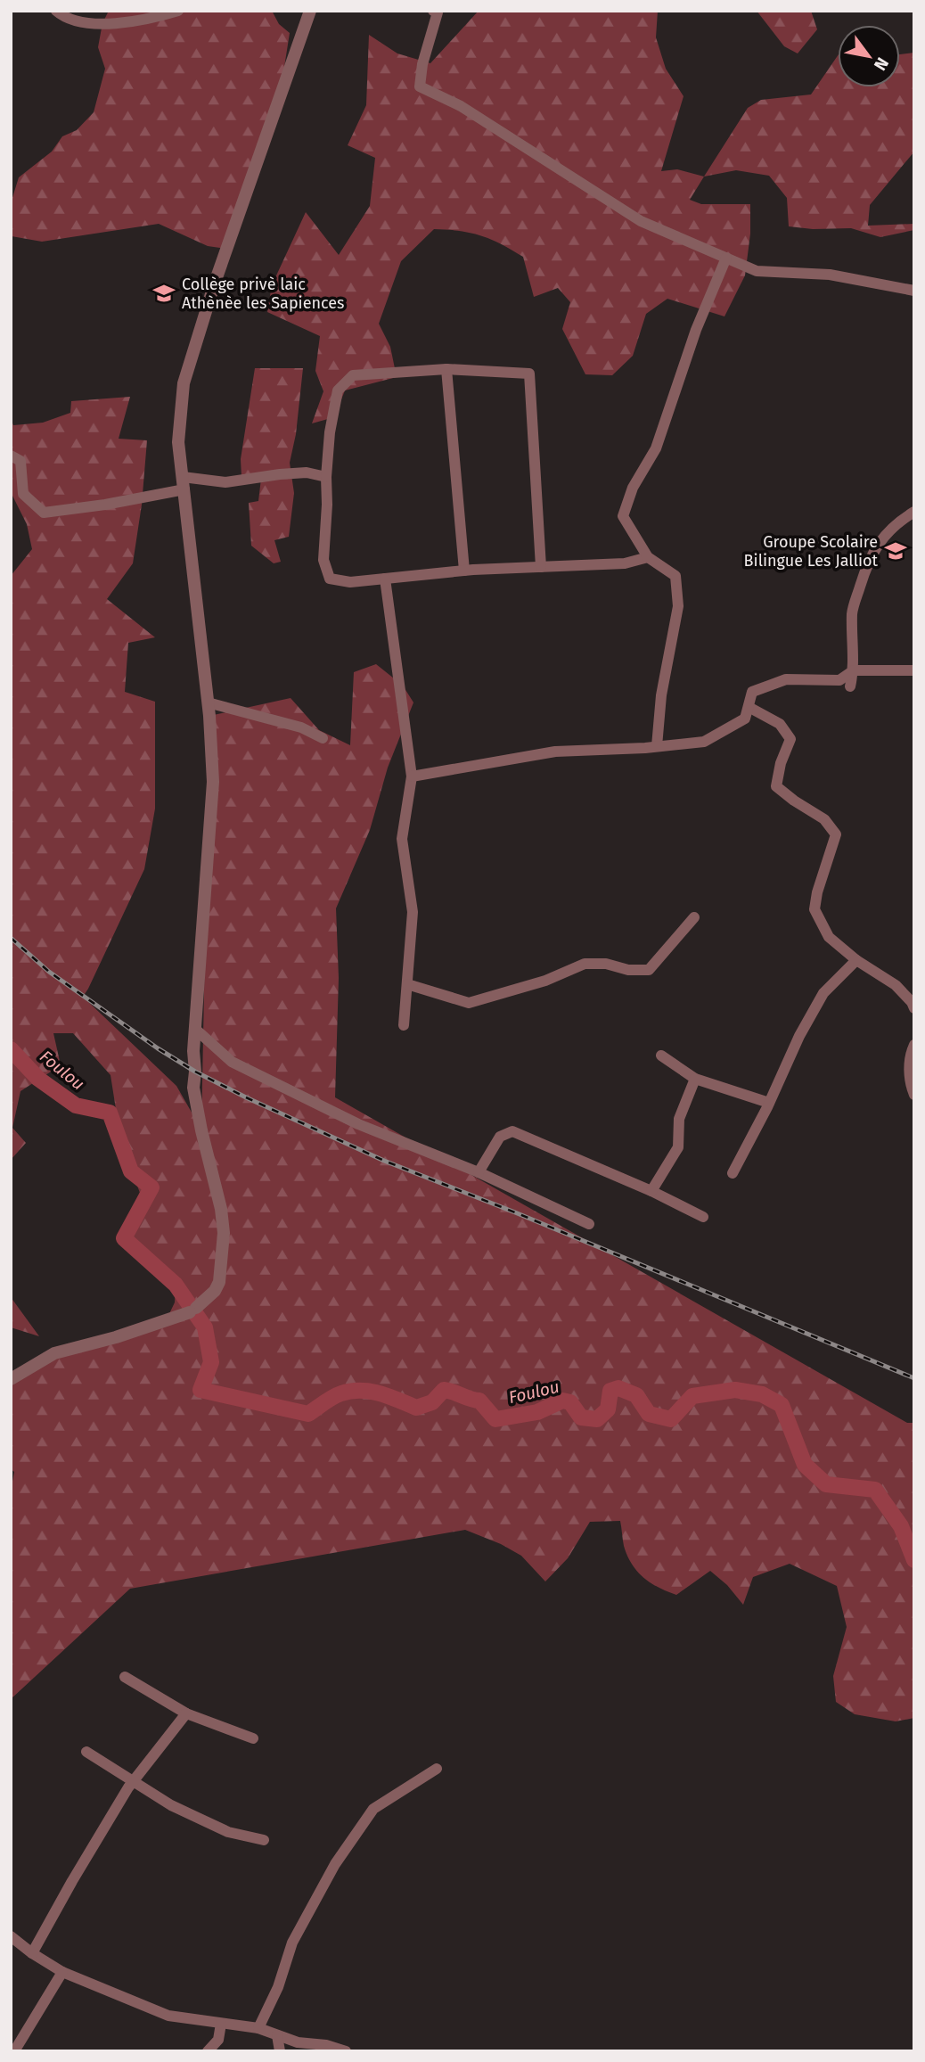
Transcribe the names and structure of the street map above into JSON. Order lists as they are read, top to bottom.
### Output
{
  "water": ["Foulou"],
  "places": {
    "school or university": ["Collège privè laic Athènèe les Sapiences", "Groupe Scolaire Bilingue Les Jalliot"]
  },
  "north": "bottom right"
}
